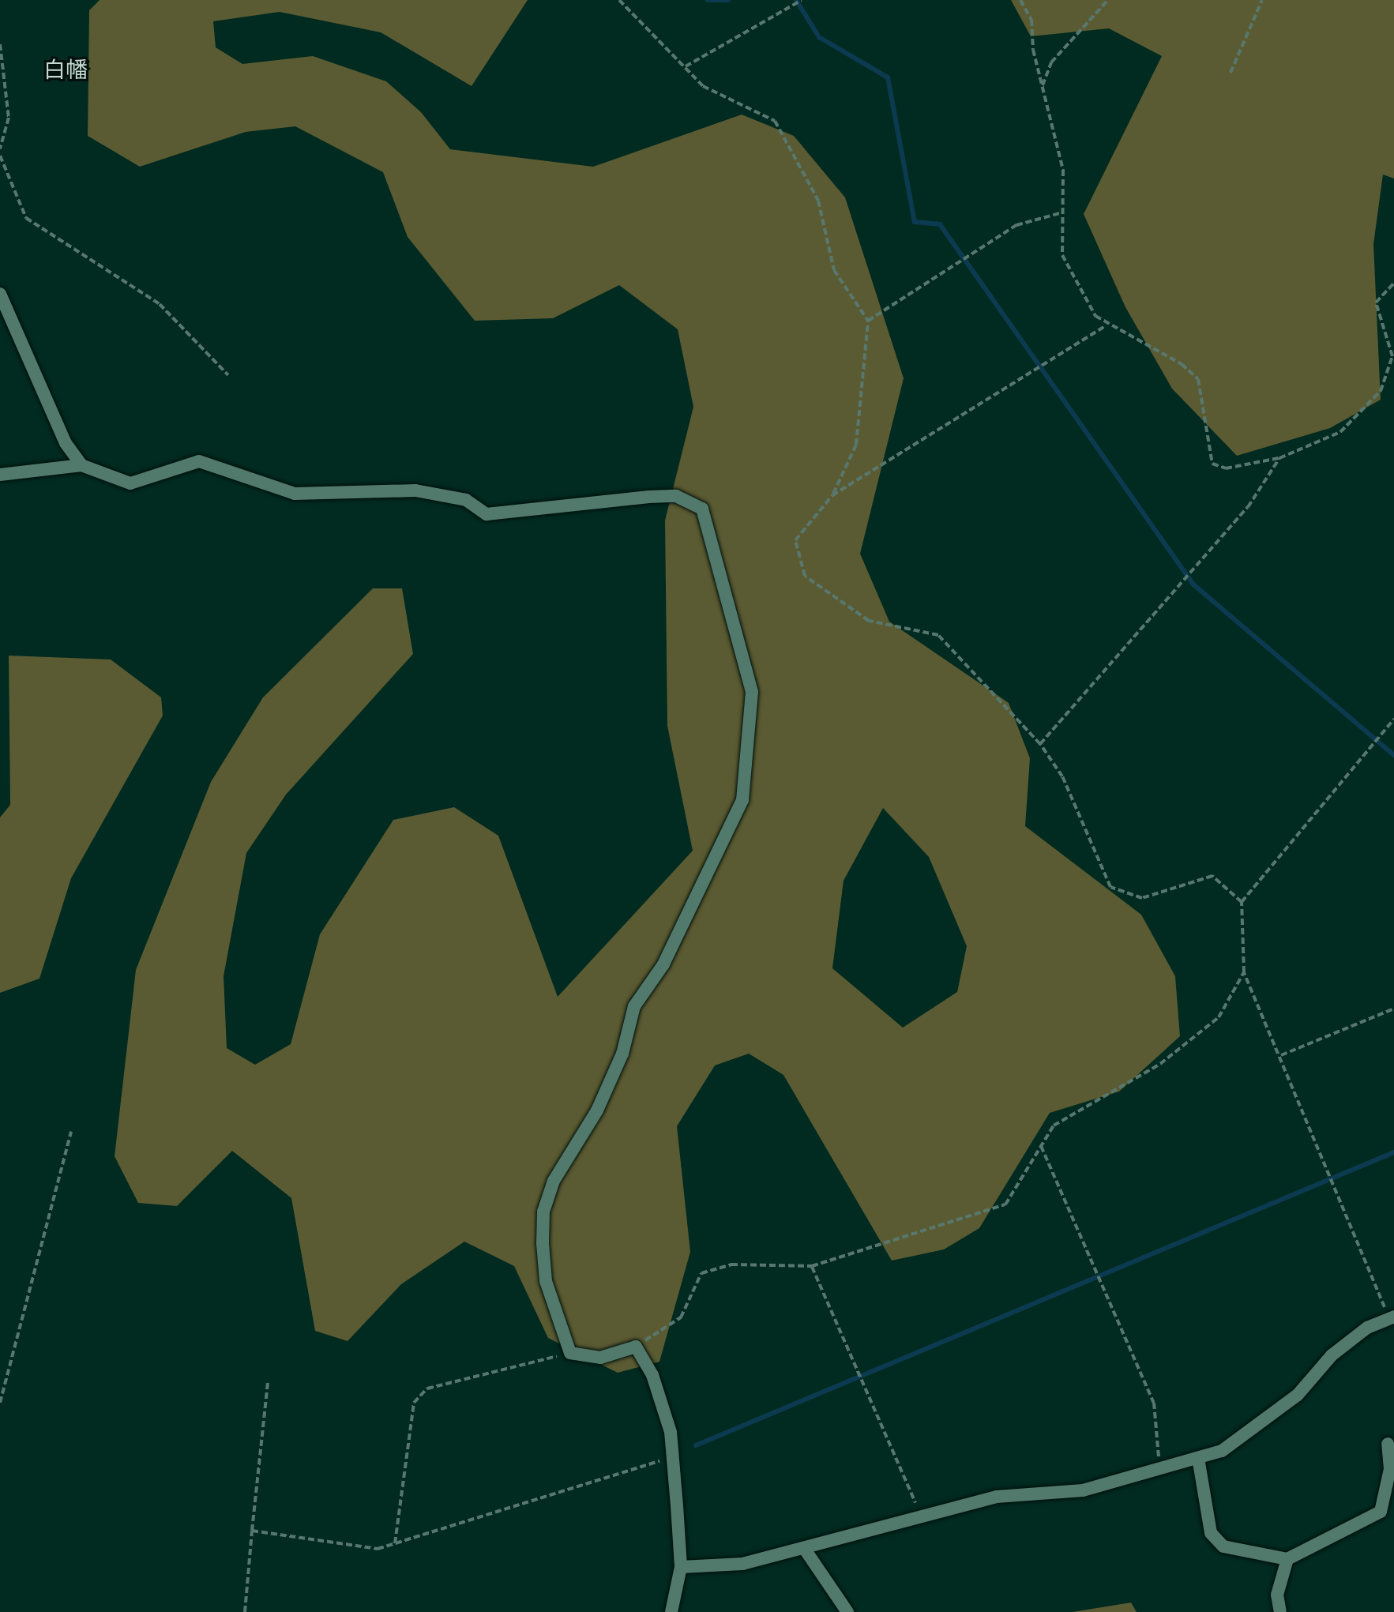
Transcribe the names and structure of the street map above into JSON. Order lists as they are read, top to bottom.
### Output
{
  "districts": ["白幡"]
}
